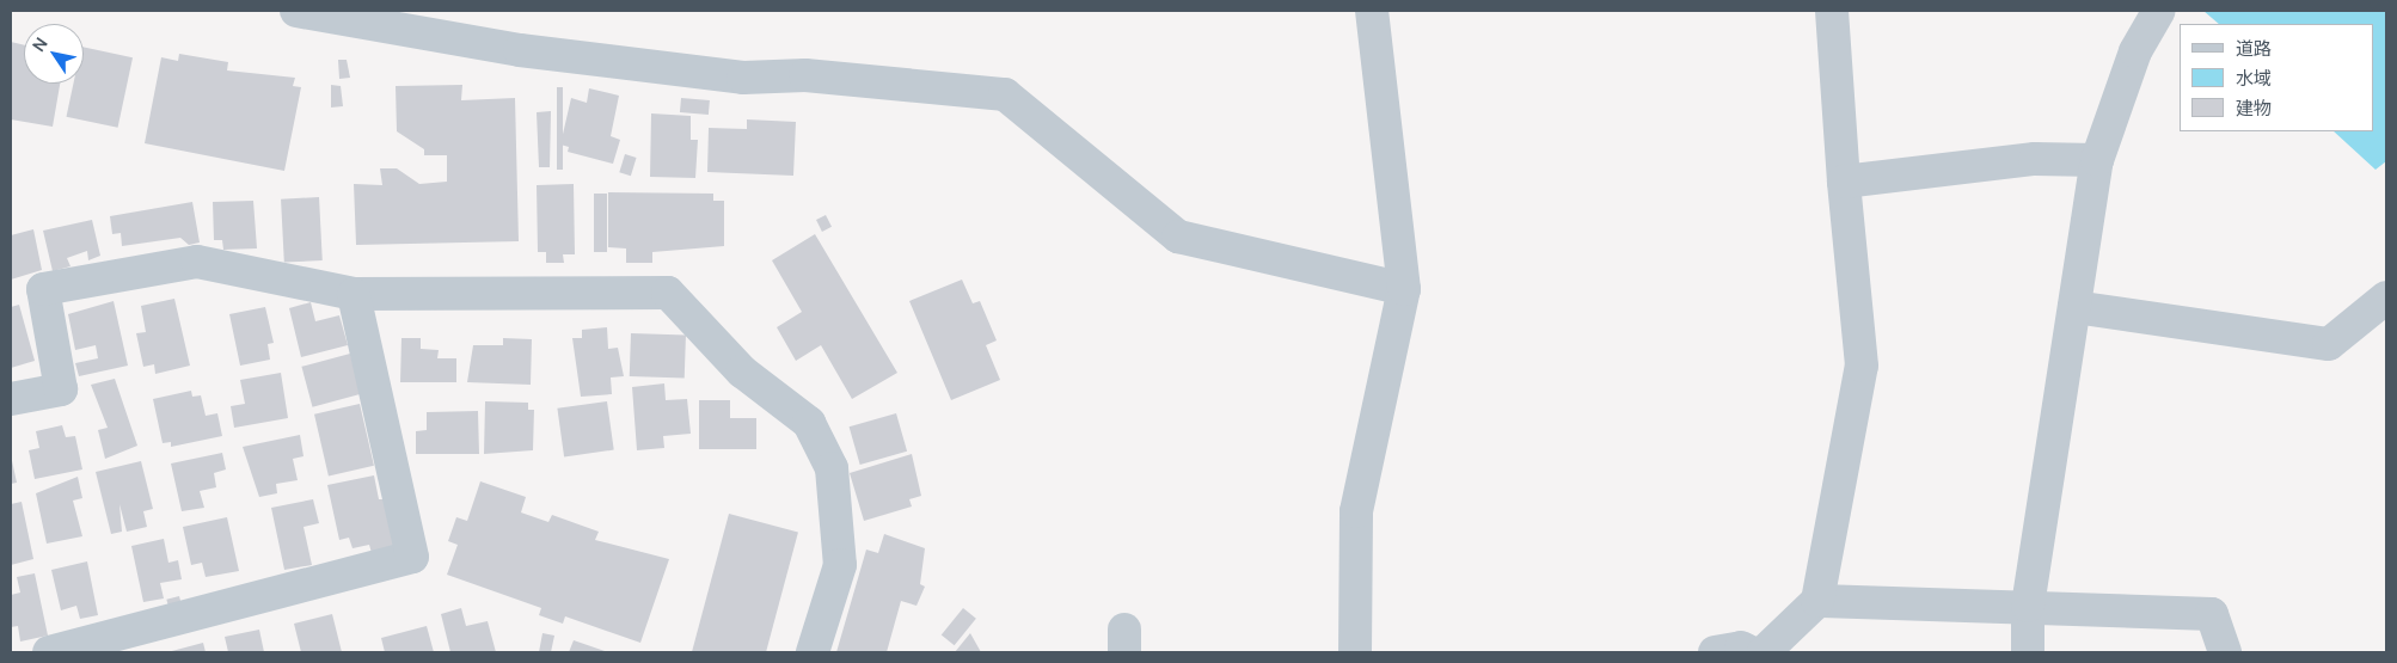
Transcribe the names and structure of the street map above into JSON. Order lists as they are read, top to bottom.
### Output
{
  "legend": ["道路", "水域", "建物"],
  "north": "top left"
}
